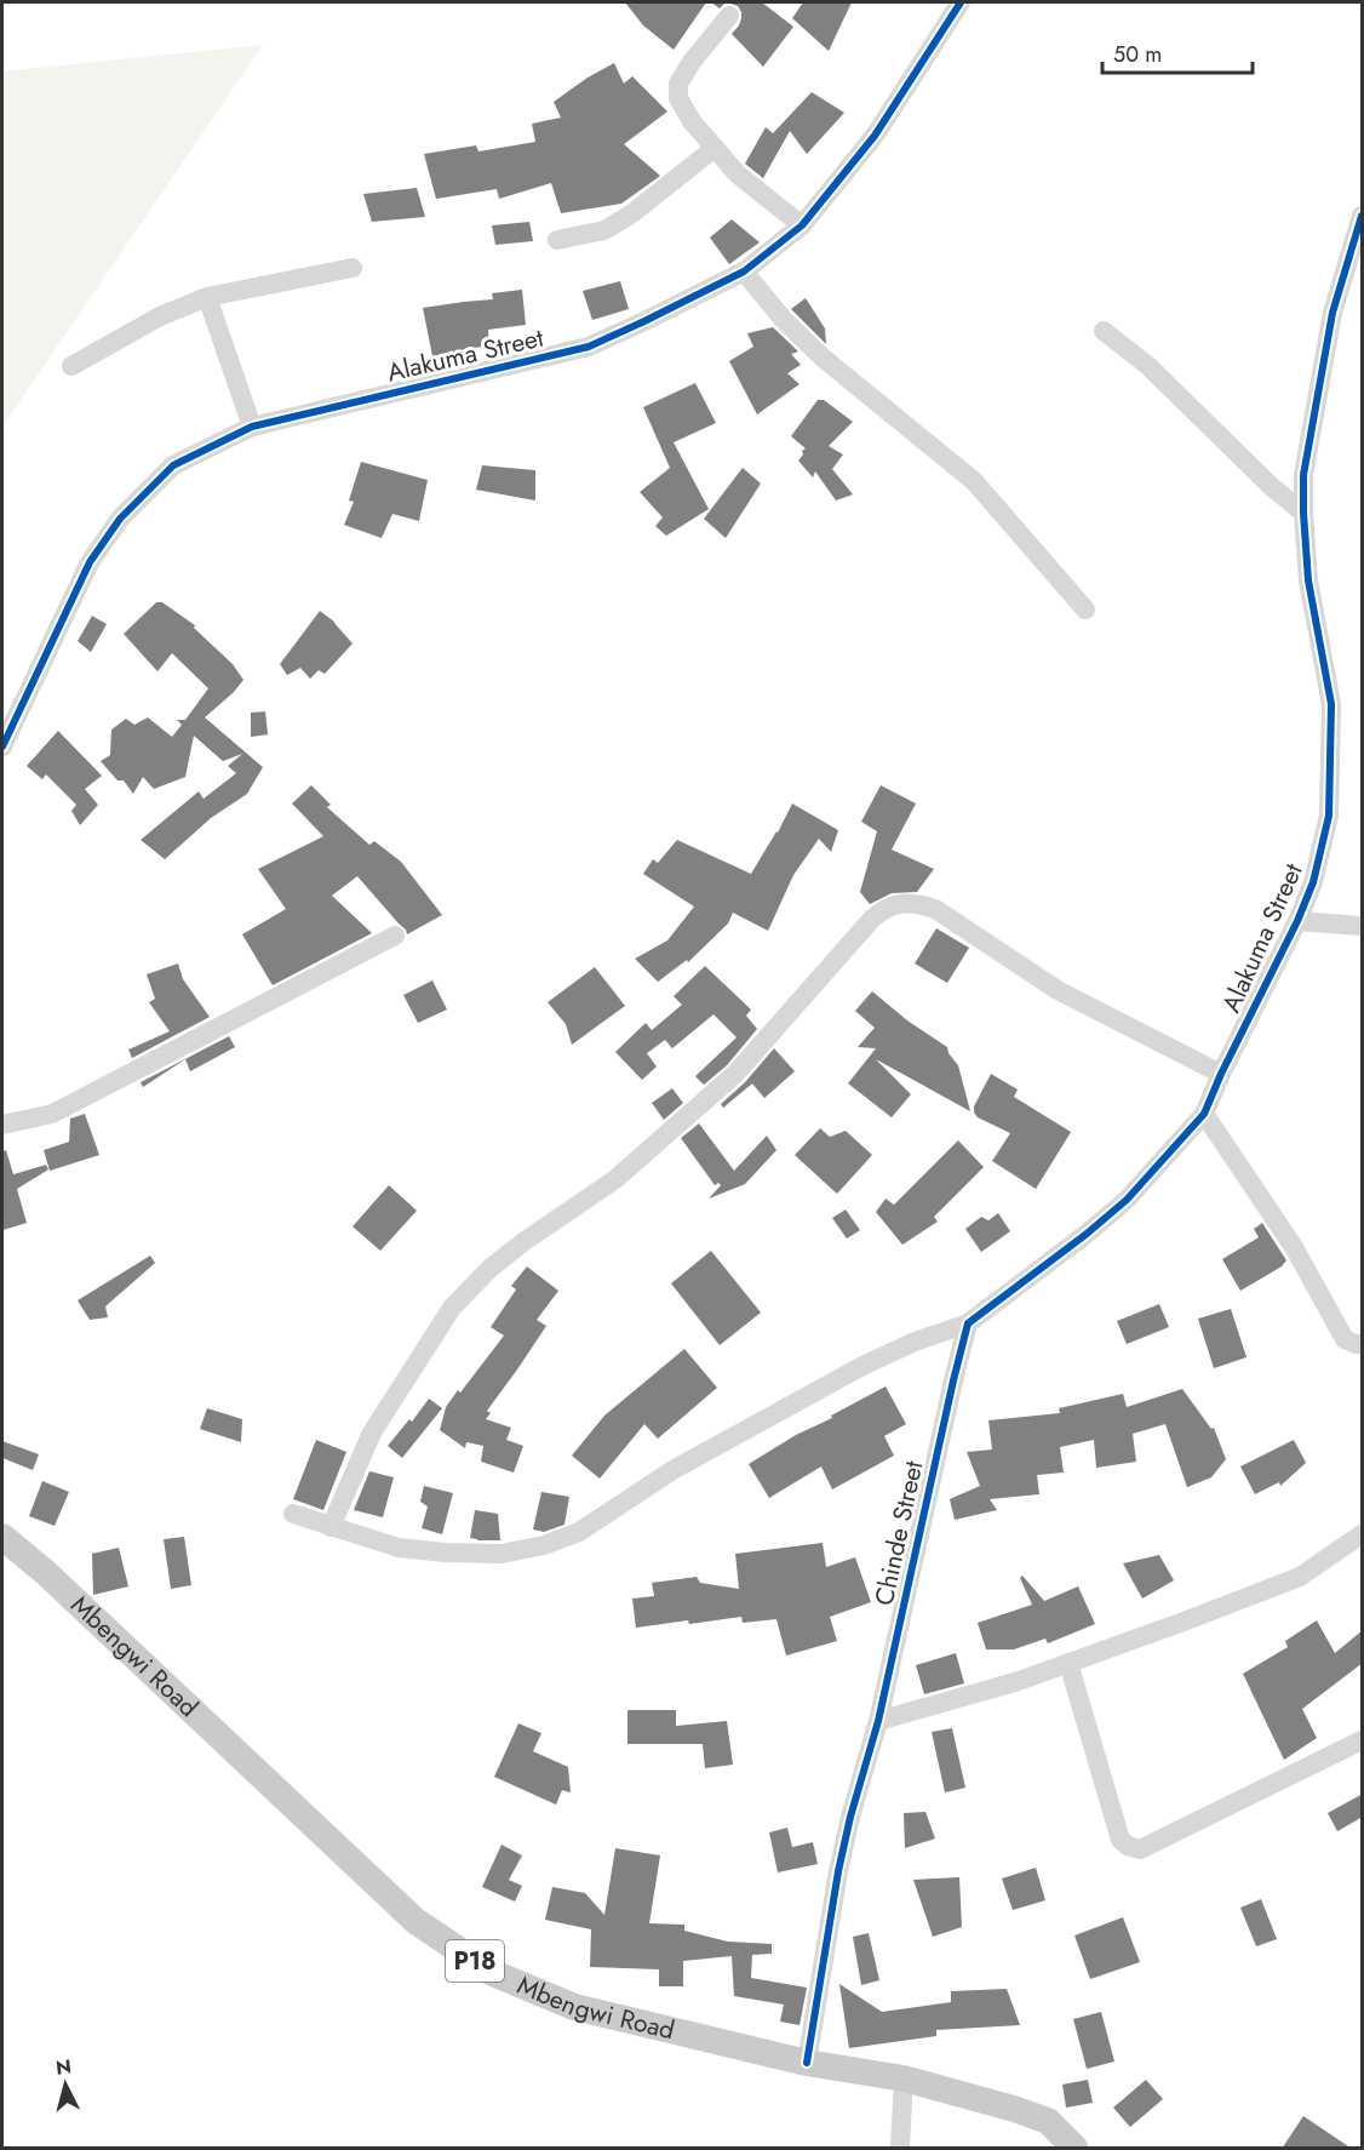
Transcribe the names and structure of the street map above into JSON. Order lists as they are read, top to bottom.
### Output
{
  "streets": {
    "main road": ["Mbengwi Road", "P18"],
    "street": ["Alakuma Street", "Chinde Street"]
  },
  "crossings": [
    ["Chinde Street", "Mbengwi Road"]
  ],
  "scale_bar": "50 m",
  "north": "top"
}
